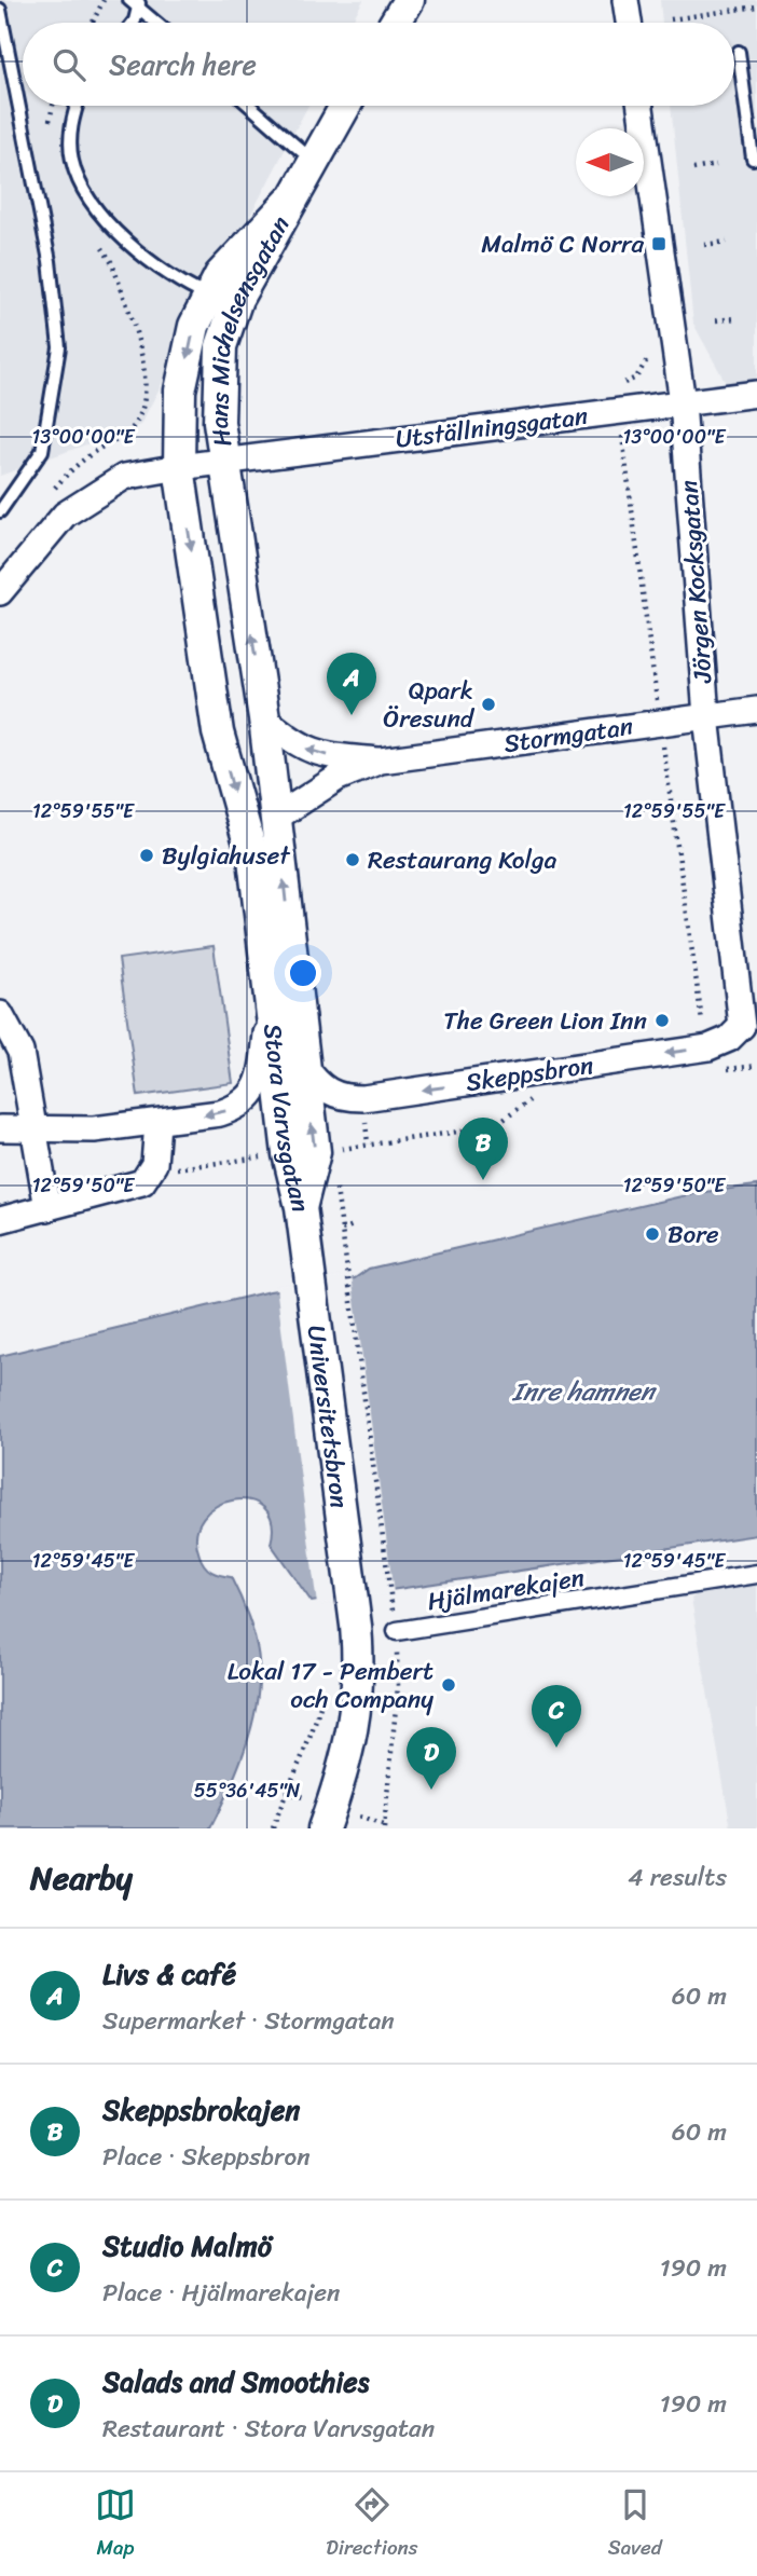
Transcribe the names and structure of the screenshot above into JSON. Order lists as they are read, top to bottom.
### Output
{
  "streets": {
    "street": [
      "Hans Michelsensgatan",
      "Utställningsgatan",
      "Jörgen Kocksgatan",
      "Stormgatan",
      "Skeppsbron",
      "Stora Varvsgatan",
      "Universitetsbron",
      "Hjälmarekajen"
    ]
  },
  "crossings": [
    ["Hans Michelsensgatan", "Utställningsgatan"],
    ["Hans Michelsensgatan", "Stora Varvsgatan"],
    ["Utställningsgatan", "Jörgen Kocksgatan"],
    ["Utställningsgatan", "Stora Varvsgatan"],
    ["Jörgen Kocksgatan", "Stormgatan"],
    ["Jörgen Kocksgatan", "Skeppsbron"],
    ["Stormgatan", "Stora Varvsgatan"],
    ["Skeppsbron", "Stora Varvsgatan"],
    ["Stora Varvsgatan", "Universitetsbron"]
  ],
  "one_way": ["Skeppsbron"],
  "water": ["Inre hamnen"],
  "places": {
    "transit": ["Malmö C Norra"],
    "other": [
      "Qpark Öresund",
      "Bylgiahuset",
      "Restaurang Kolga",
      "The Green Lion Inn",
      "Bore",
      "Lokal 17 - Pembert och Company"
    ]
  },
  "north": "left",
  "page": {
    "search": "Search here",
    "pins": [
      "A",
      "B",
      "C",
      "D"
    ],
    "heading": ["Nearby", "4 results"],
    "list": [
      {
        "mark": "A",
        "name": "Livs & café",
        "note": "Supermarket · Stormgatan",
        "value": "60 m"
      },
      {
        "mark": "B",
        "name": "Skeppsbrokajen",
        "note": "Place · Skeppsbron",
        "value": "60 m"
      },
      {
        "mark": "C",
        "name": "Studio Malmö",
        "note": "Place · Hjälmarekajen",
        "value": "190 m"
      },
      {
        "mark": "D",
        "name": "Salads and Smoothies",
        "note": "Restaurant · Stora Varvsgatan",
        "value": "190 m"
      }
    ],
    "nav": ["Map", "Directions", "Saved"]
  },
  "coordinates": [
    "13°00'00\"E",
    "12°59'55\"E",
    "12°59'50\"E",
    "12°59'45\"E",
    "55°36'45\"N"
  ]
}
